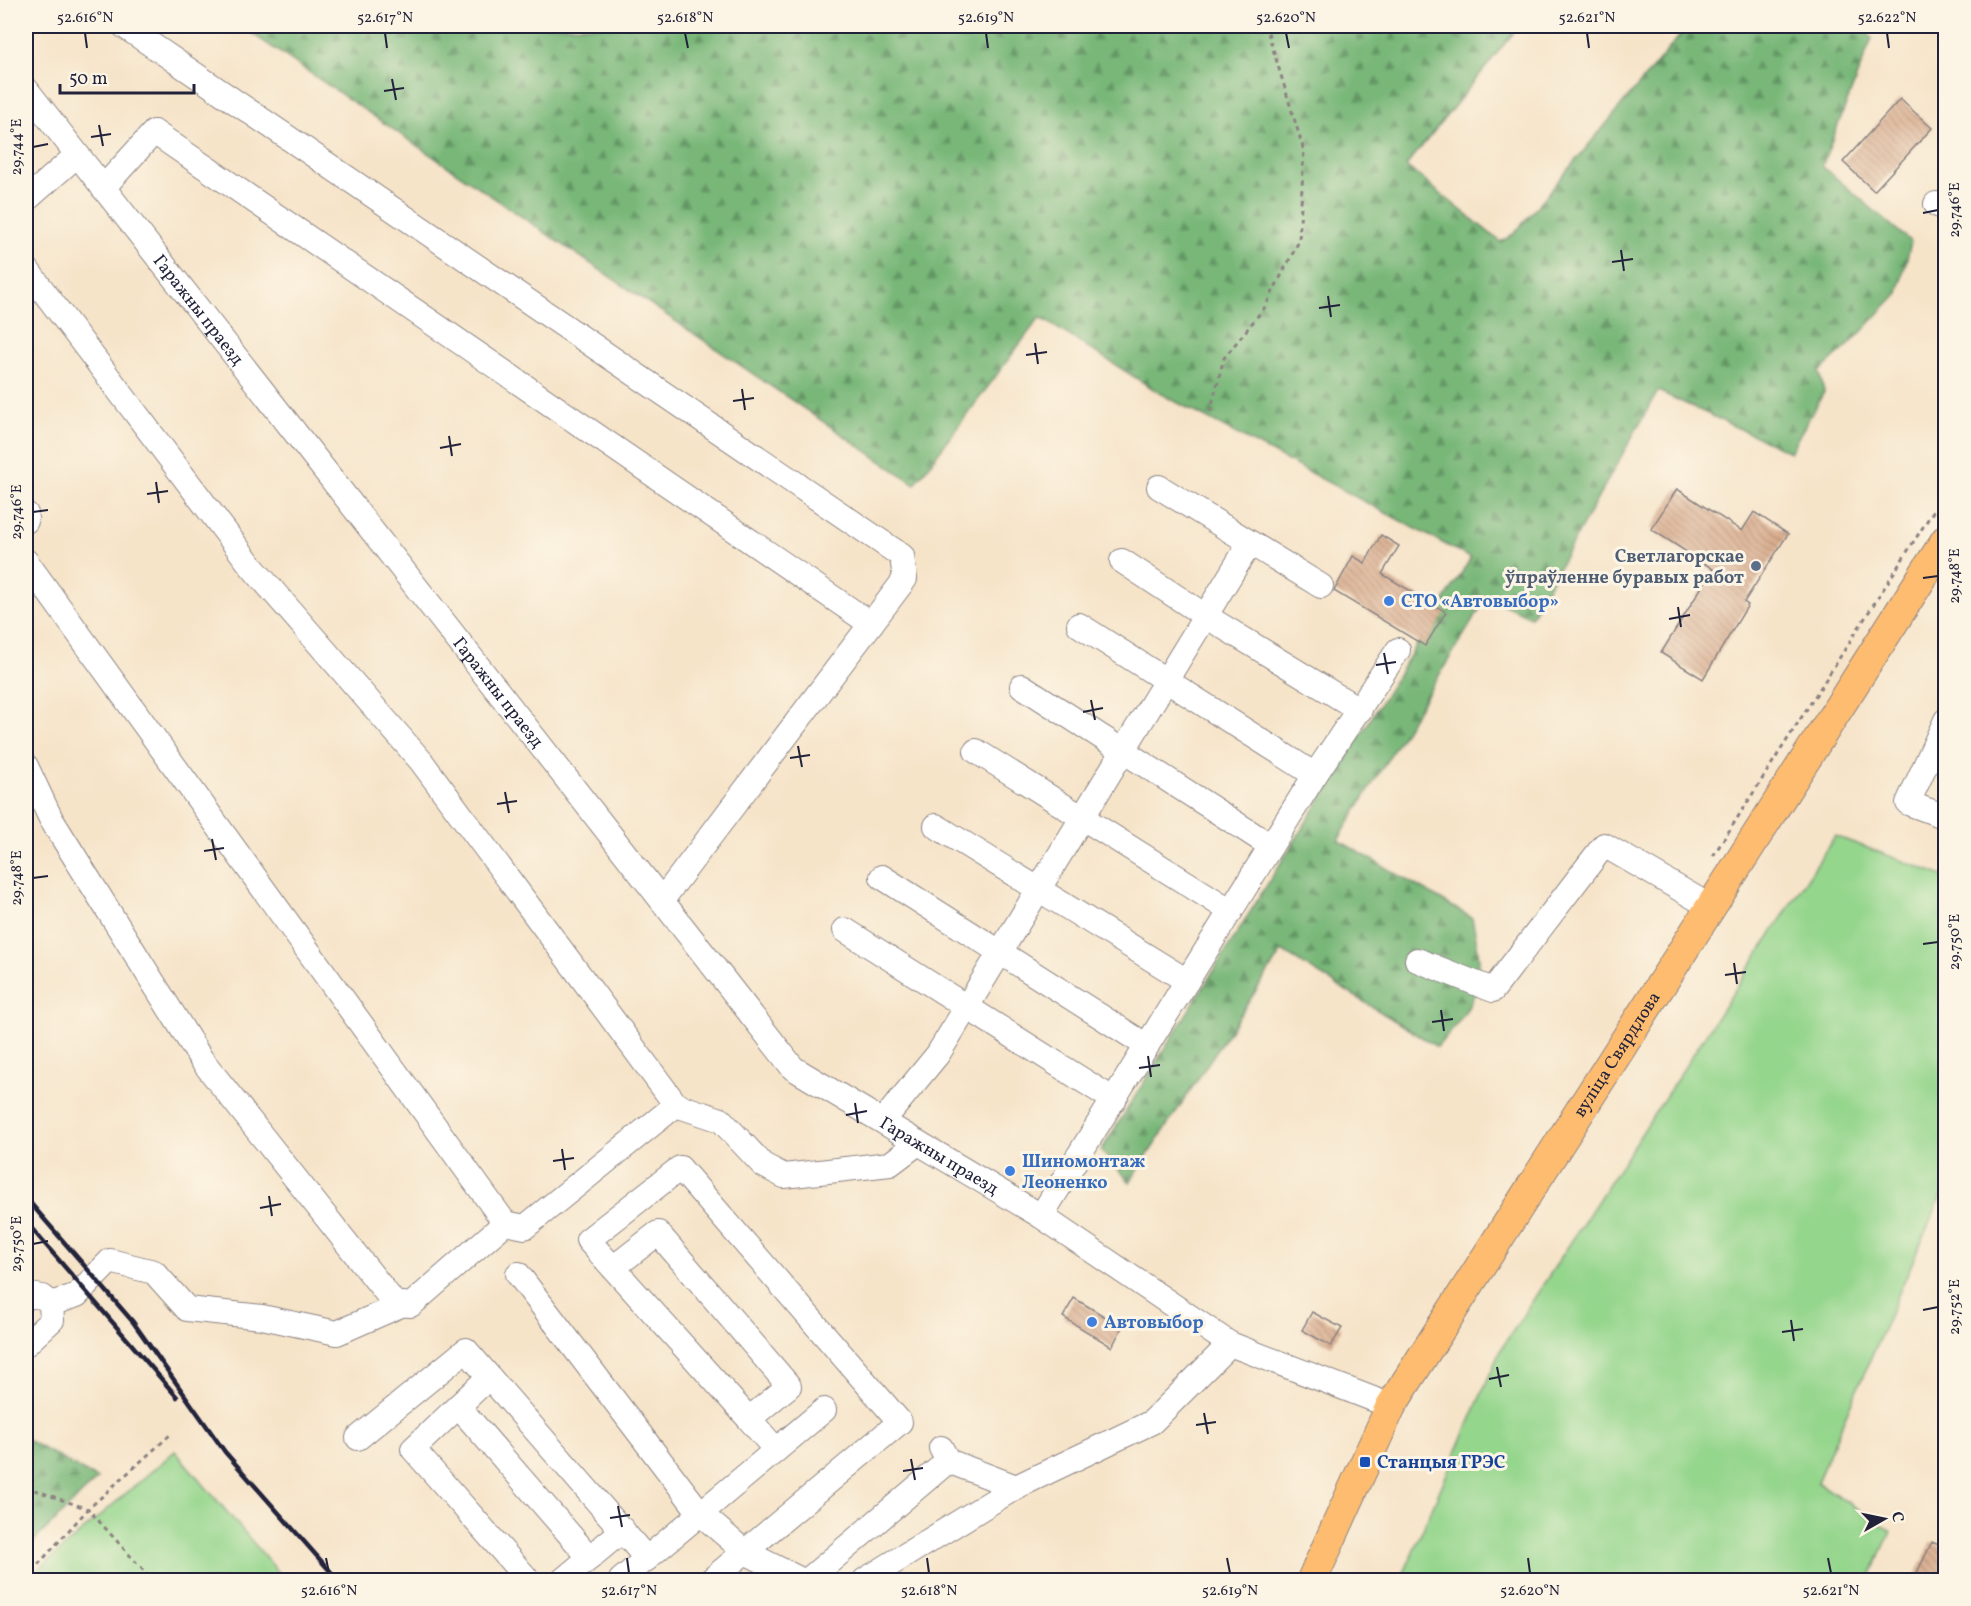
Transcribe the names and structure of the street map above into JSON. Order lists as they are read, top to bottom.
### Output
{
  "streets": {
    "main road": ["вуліца Свярдлова"],
    "street": ["Гаражны праезд"]
  },
  "crossings": [
    ["Гаражны праезд", "вуліца Свярдлова"]
  ],
  "places": {
    "other": [
      "Светлагорскае ўпраўленне буравых работ",
      "СТО «Автовыбор»",
      "Шиномонтаж Леоненко",
      "Автовыбор"
    ],
    "transit": ["Станцыя ГРЭС"]
  },
  "scale_bar": "50 m",
  "north": "right",
  "coordinates": [
    "52.616°N",
    "52.617°N",
    "52.618°N",
    "52.619°N",
    "52.620°N",
    "52.621°N",
    "52.622°N",
    "29.744°E",
    "29.746°E",
    "29.748°E",
    "29.750°E",
    "29.752°E"
  ]
}
